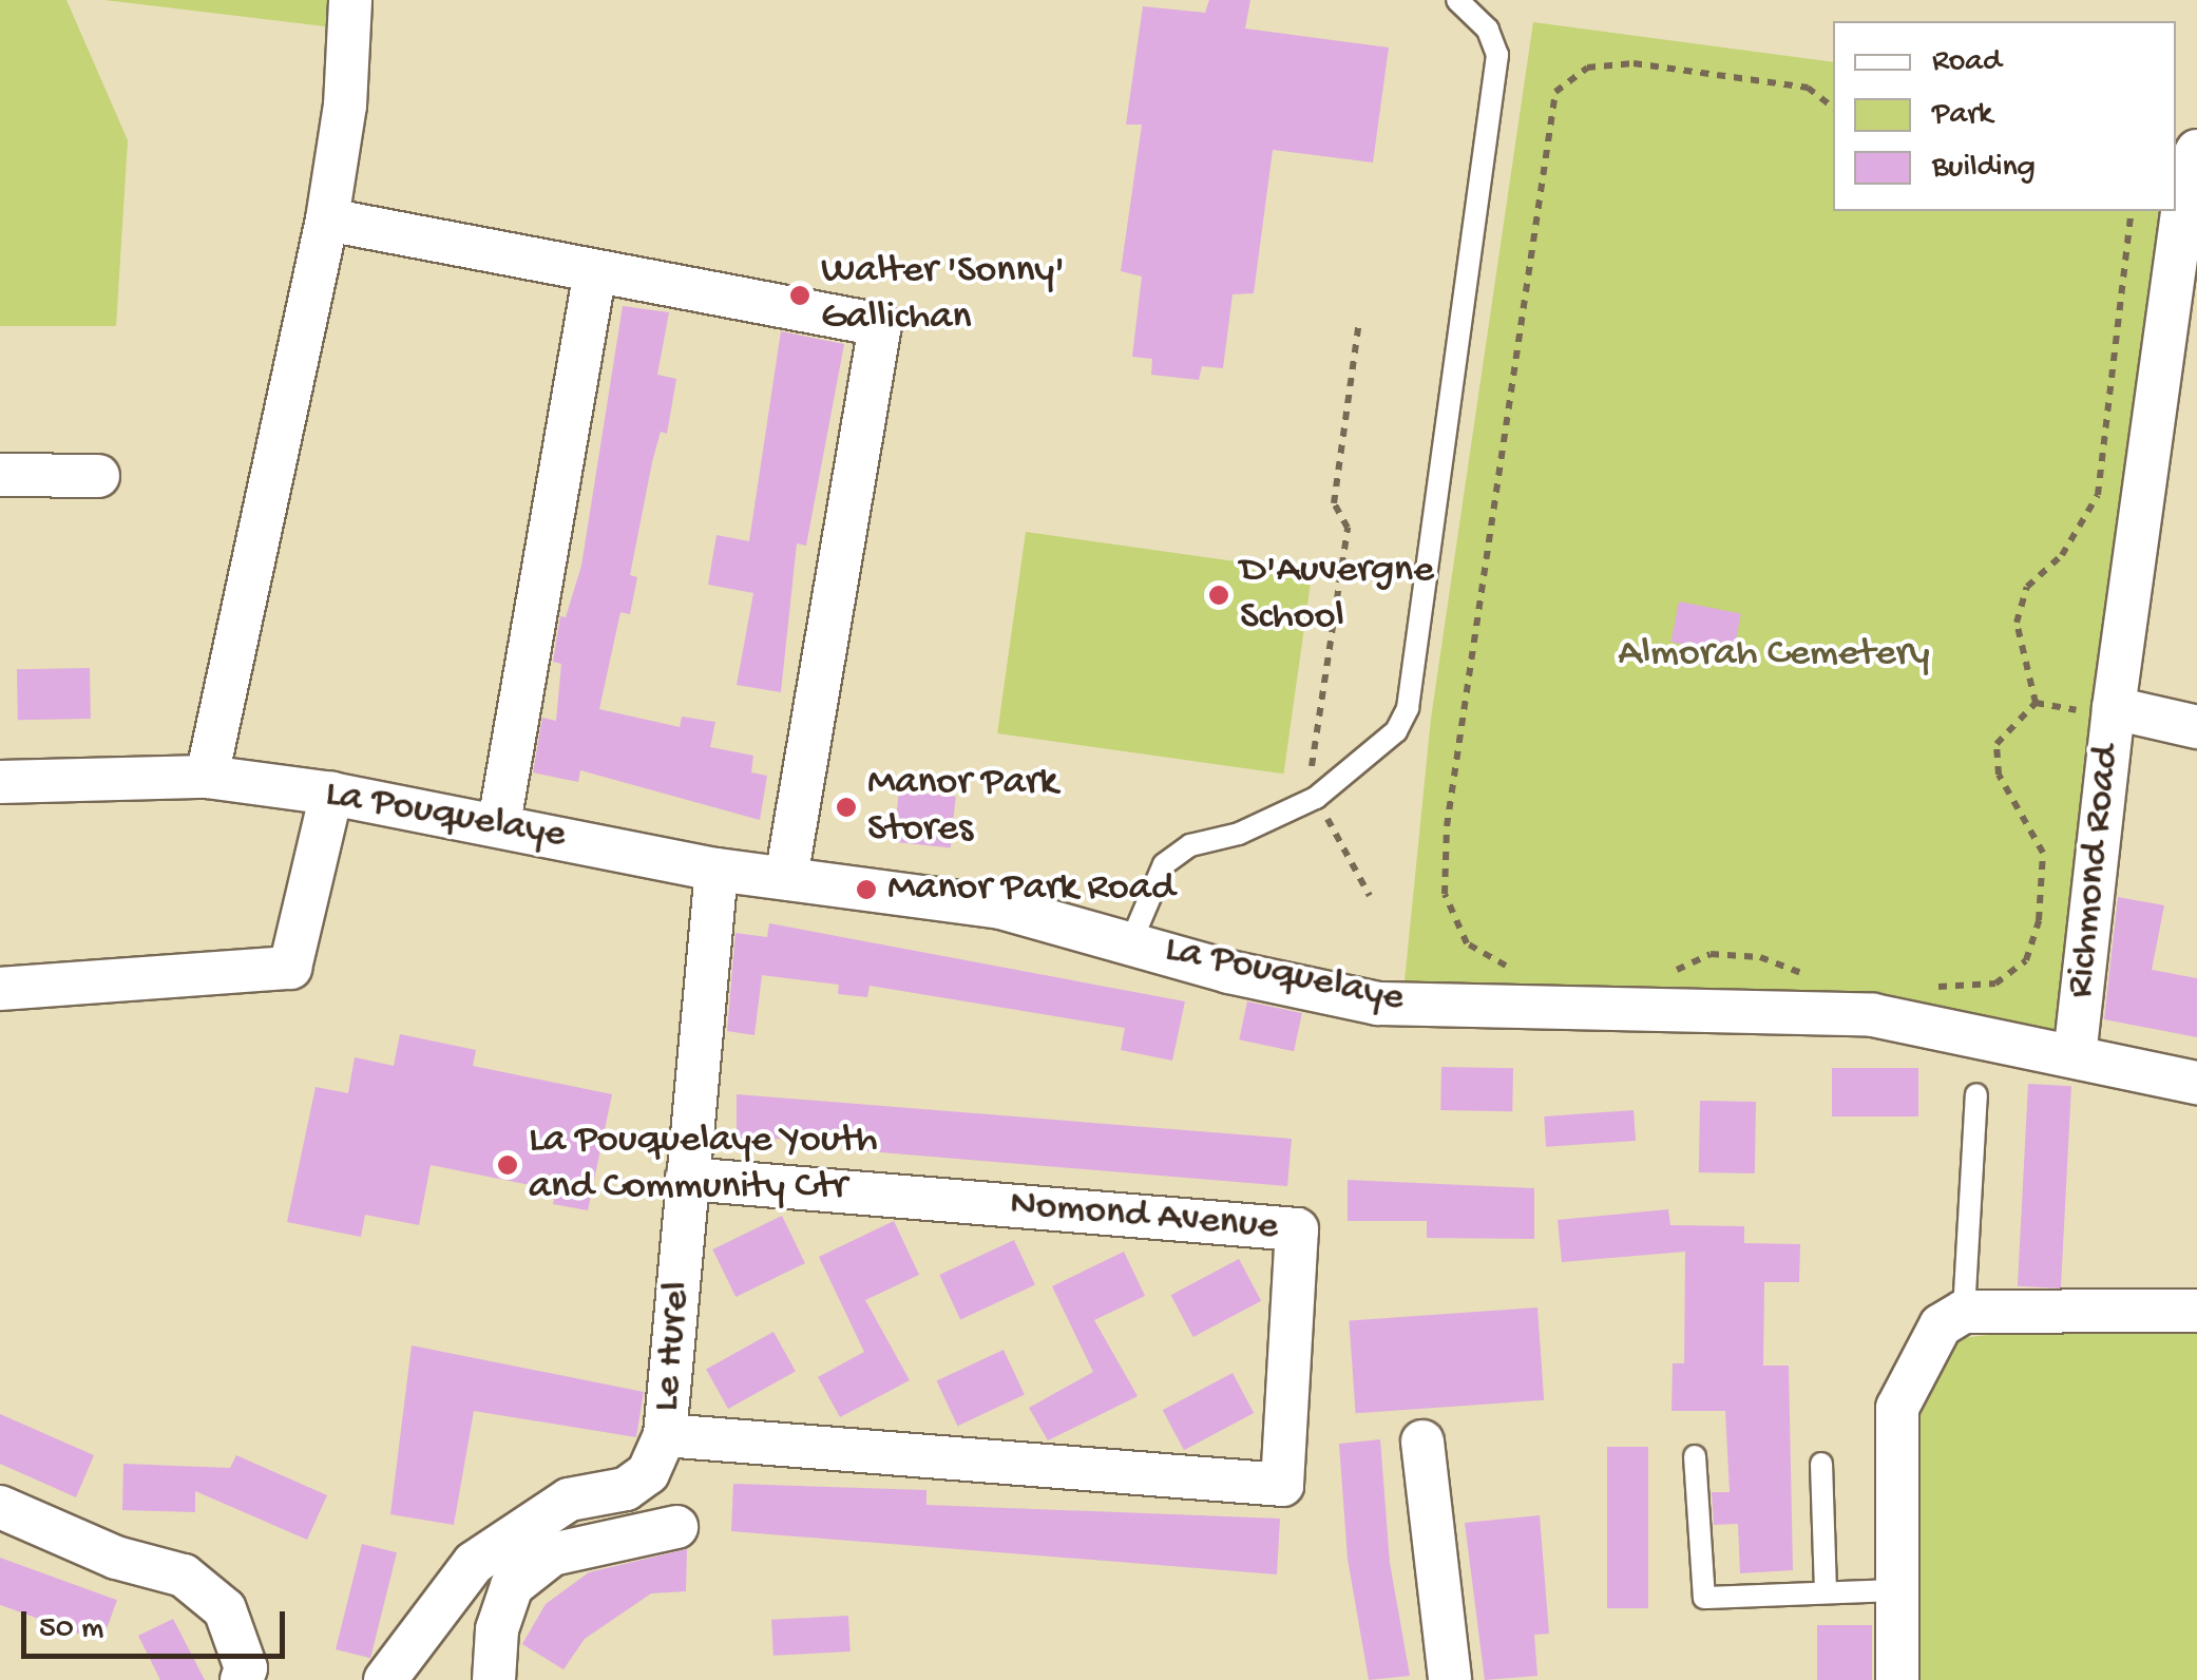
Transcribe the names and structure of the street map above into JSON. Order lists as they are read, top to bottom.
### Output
{
  "streets": {
    "street": [
      "La Pouquelaye",
      "Richmond Road",
      "Nomond Avenue",
      "Le Hurel"
    ]
  },
  "crossings": [
    ["La Pouquelaye", "Richmond Road"],
    ["La Pouquelaye", "Le Hurel"],
    ["Nomond Avenue", "Le Hurel"]
  ],
  "parks": ["Almorah Cemetery"],
  "places": [
    "Walter 'Sonny' Gallichan",
    "D'Auvergne School",
    "Manor Park Stores",
    "Manor Park Road",
    "La Pouquelaye Youth and Community Ctr"
  ],
  "legend": ["Road", "Park", "Building"],
  "scale_bar": "50 m"
}
